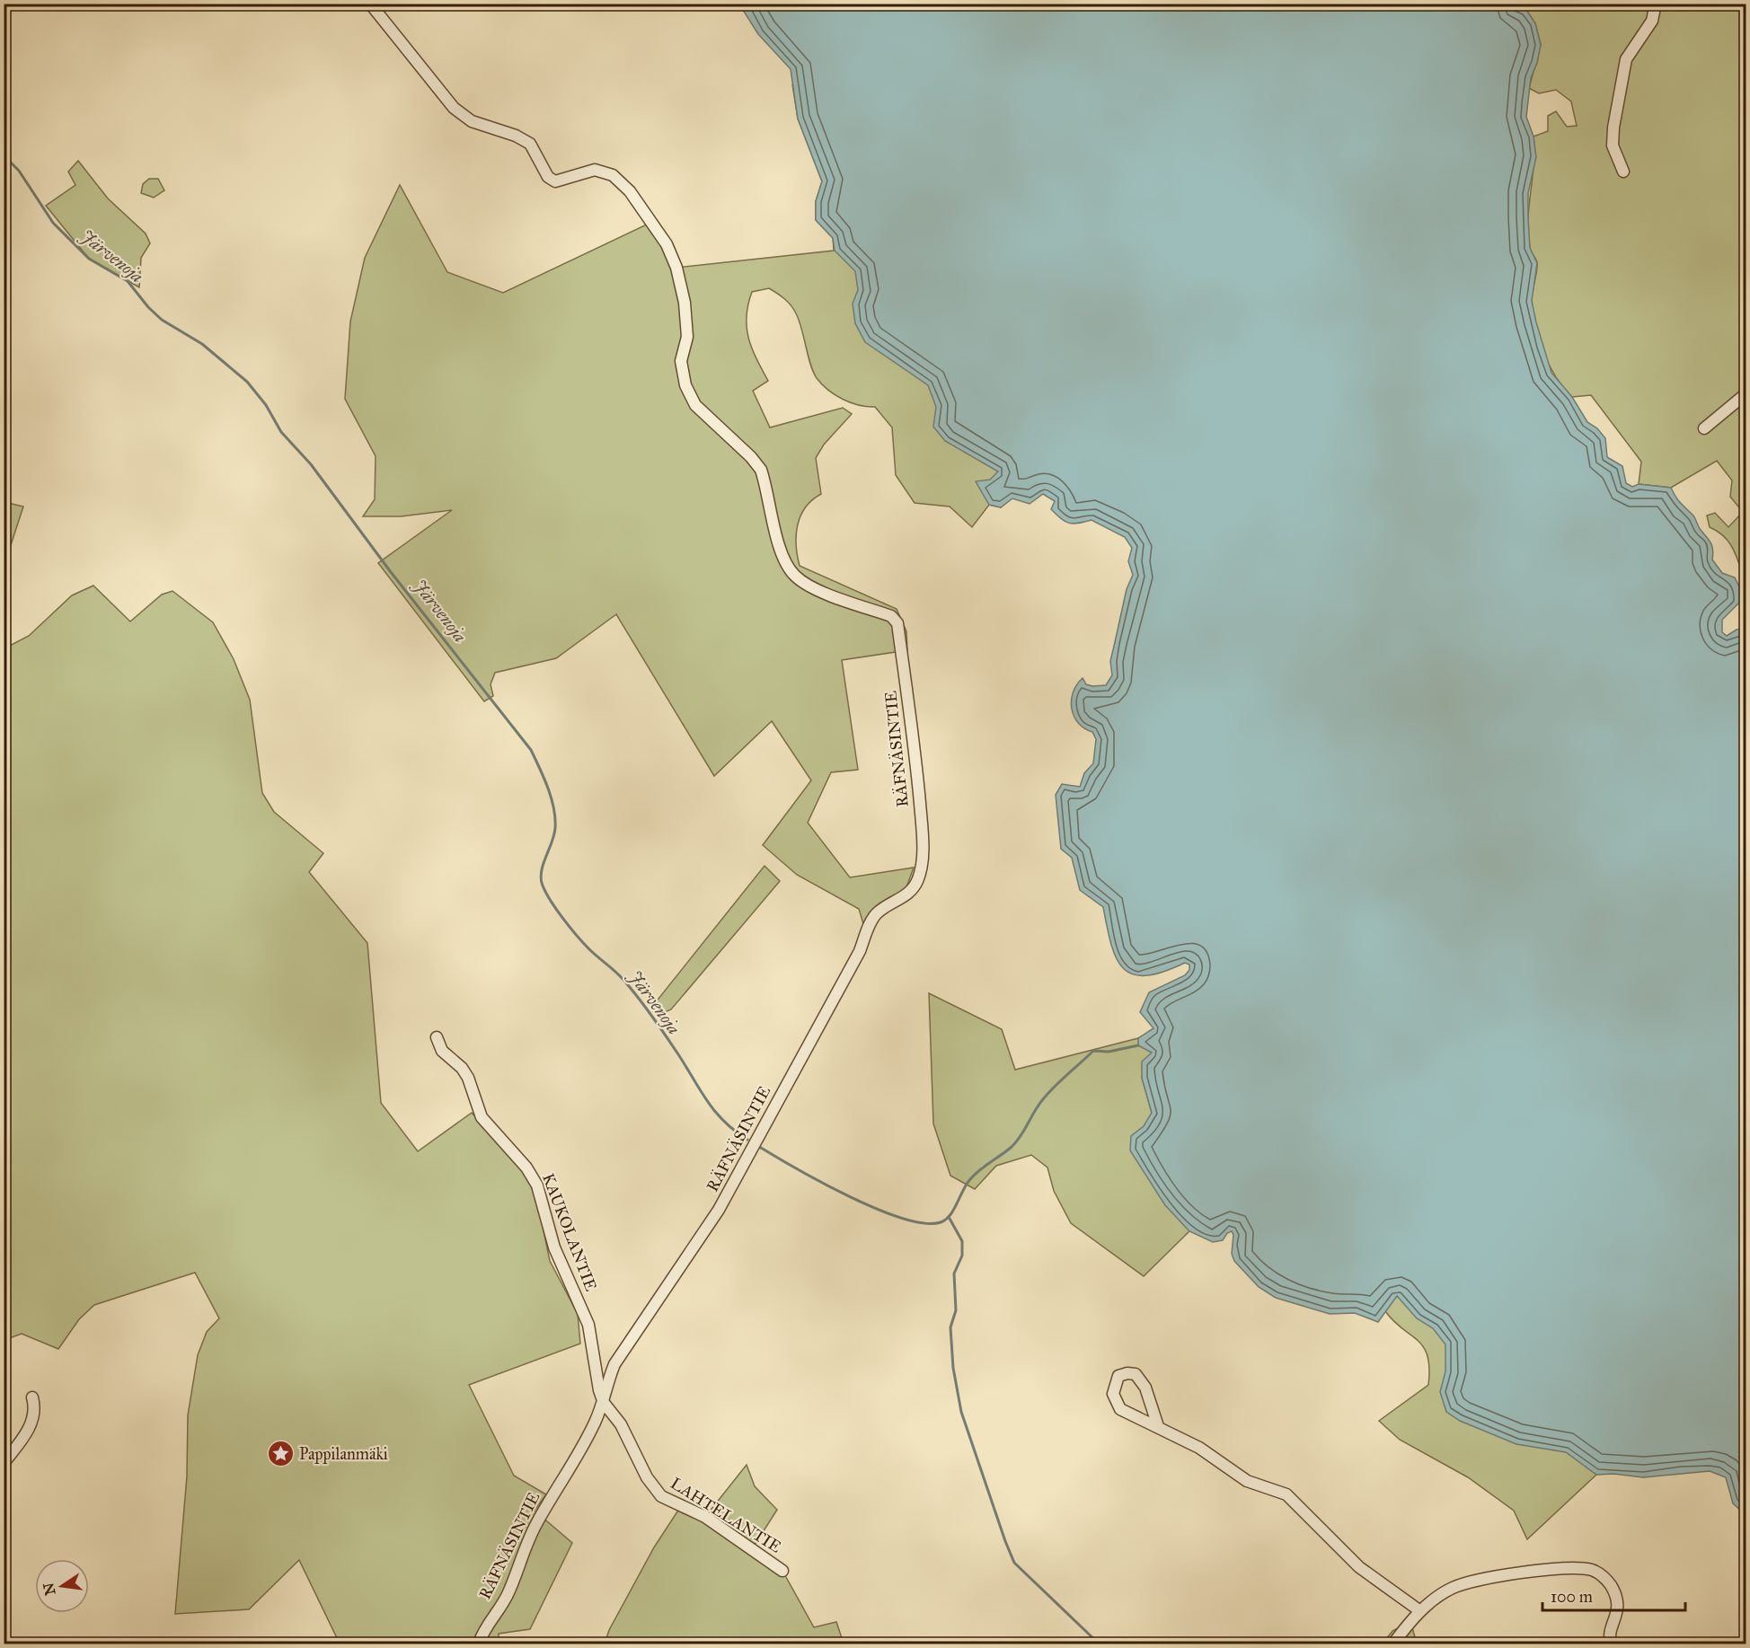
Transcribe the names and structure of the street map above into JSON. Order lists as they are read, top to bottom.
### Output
{
  "streets": {
    "street": ["RÄFNÄSINTIE", "KAUKOLANTIE", "LAHTELANTIE"]
  },
  "crossings": [
    ["RÄFNÄSINTIE", "KAUKOLANTIE"],
    ["RÄFNÄSINTIE", "LAHTELANTIE"],
    ["KAUKOLANTIE", "LAHTELANTIE"]
  ],
  "water": ["Järvenoja"],
  "places": {
    "place": ["Pappilanmäki"]
  },
  "scale_bar": "100 m",
  "north": "left"
}
